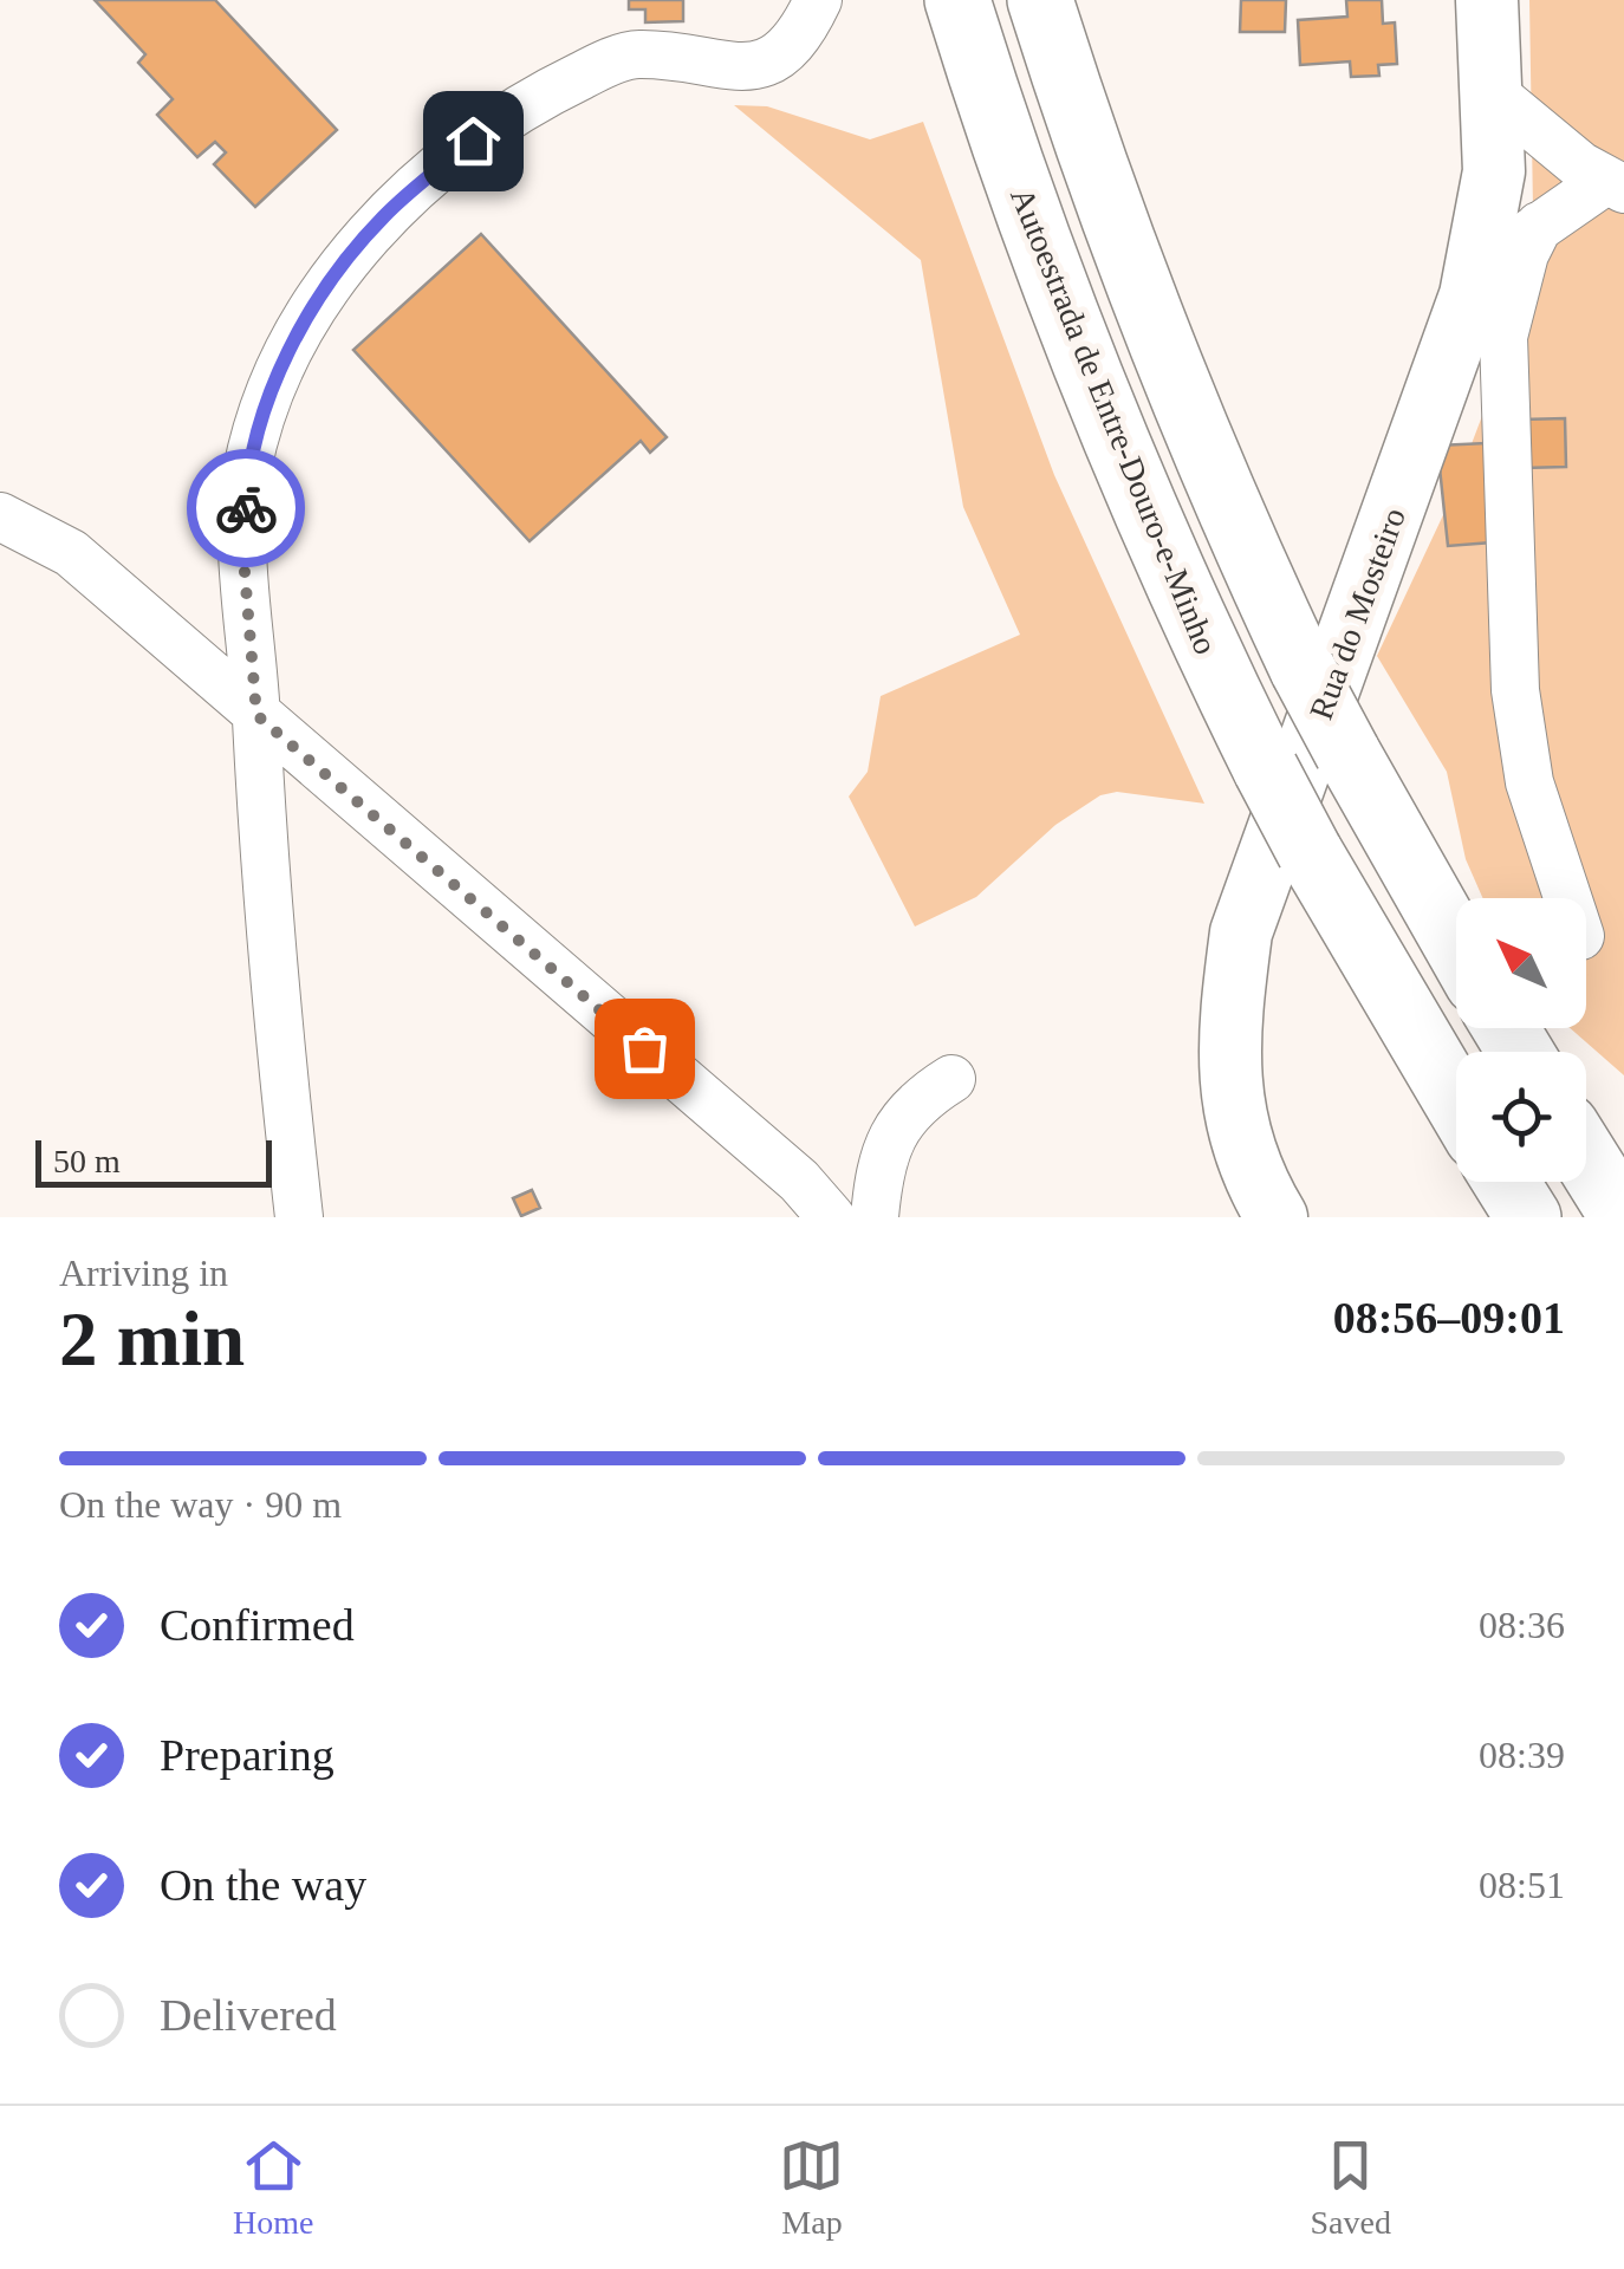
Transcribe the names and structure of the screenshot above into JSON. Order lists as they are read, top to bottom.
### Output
{
  "streets": {
    "highway": ["Autoestrada de Entre-Douro-e-Minho"],
    "main road": ["Rua do Mosteiro"]
  },
  "scale_bar": "50 m",
  "north": "top left",
  "page": {
    "scale": "50 m",
    "heading": ["2 min", "Arriving in", "08:56–09:01"],
    "bar": "On the way · 90 m",
    "list": [
      ["Confirmed", "08:36"],
      ["Preparing", "08:39"],
      ["On the way", "08:51"],
      "Delivered"
    ],
    "tabs": ["Home", "Map", "Saved"]
  }
}
